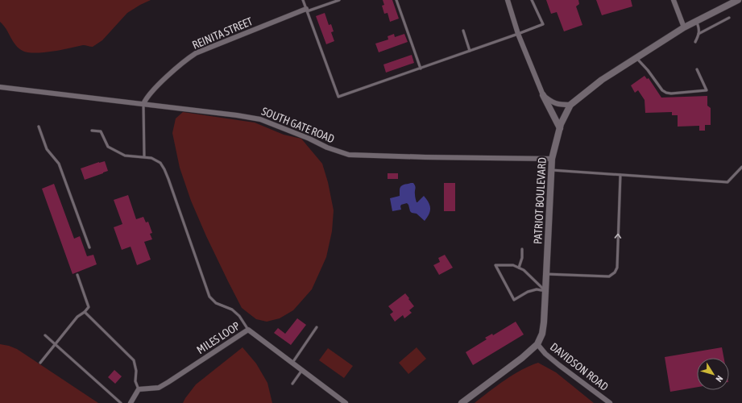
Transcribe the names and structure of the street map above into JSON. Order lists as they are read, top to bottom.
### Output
{
  "streets": {
    "street": [
      "REINITA STREET",
      "SOUTH GATE ROAD",
      "PATRIOT BOULEVARD",
      "MILES LOOP",
      "DAVIDSON ROAD"
    ]
  },
  "crossings": [
    ["REINITA STREET", "SOUTH GATE ROAD"],
    ["SOUTH GATE ROAD", "PATRIOT BOULEVARD"],
    ["PATRIOT BOULEVARD", "DAVIDSON ROAD"]
  ],
  "north": "bottom right"
}
